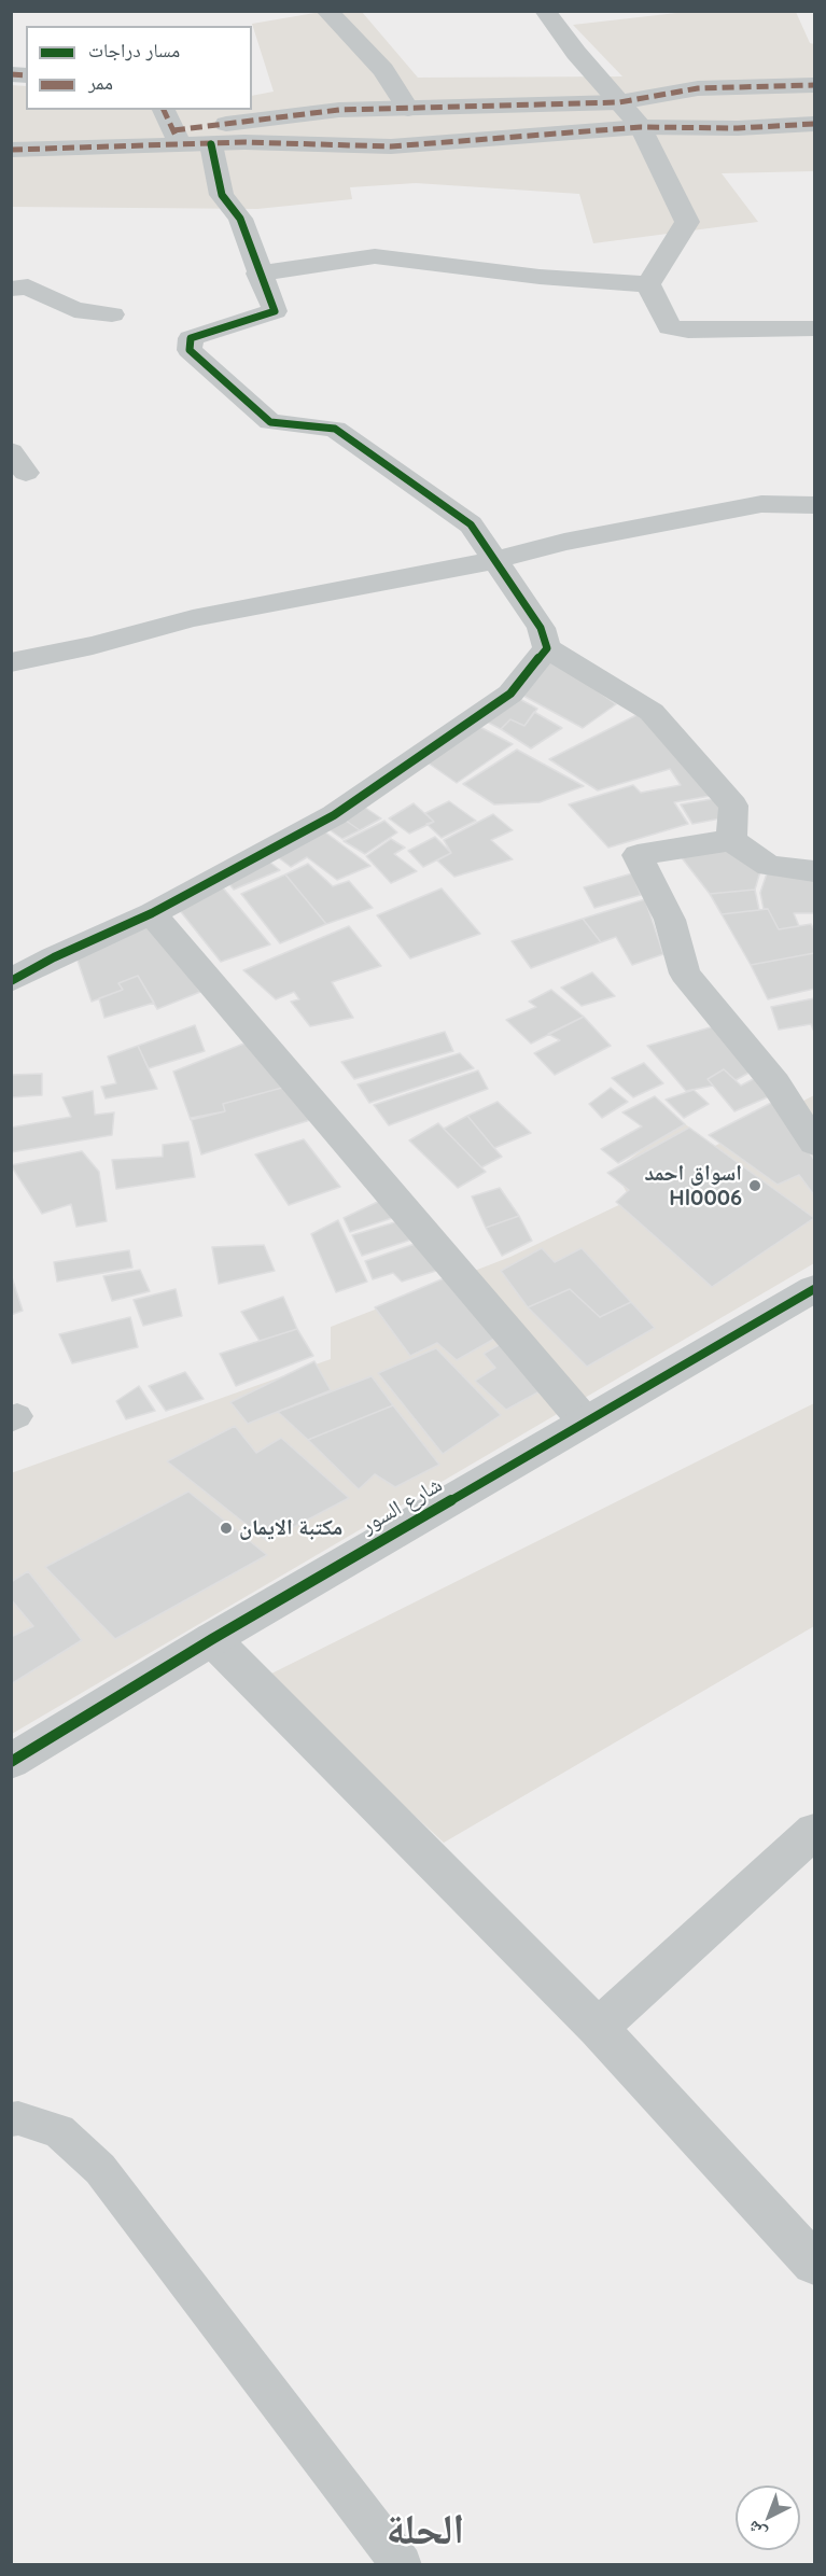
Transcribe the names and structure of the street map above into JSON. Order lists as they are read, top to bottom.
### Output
{
  "streets": {
    "street": ["شارع السور"]
  },
  "districts": ["الحلة"],
  "places": ["اسواق احمد Hl0006", "مكتبة الايمان"],
  "legend": ["مسار دراجات", "ممر"],
  "north": "bottom left"
}
